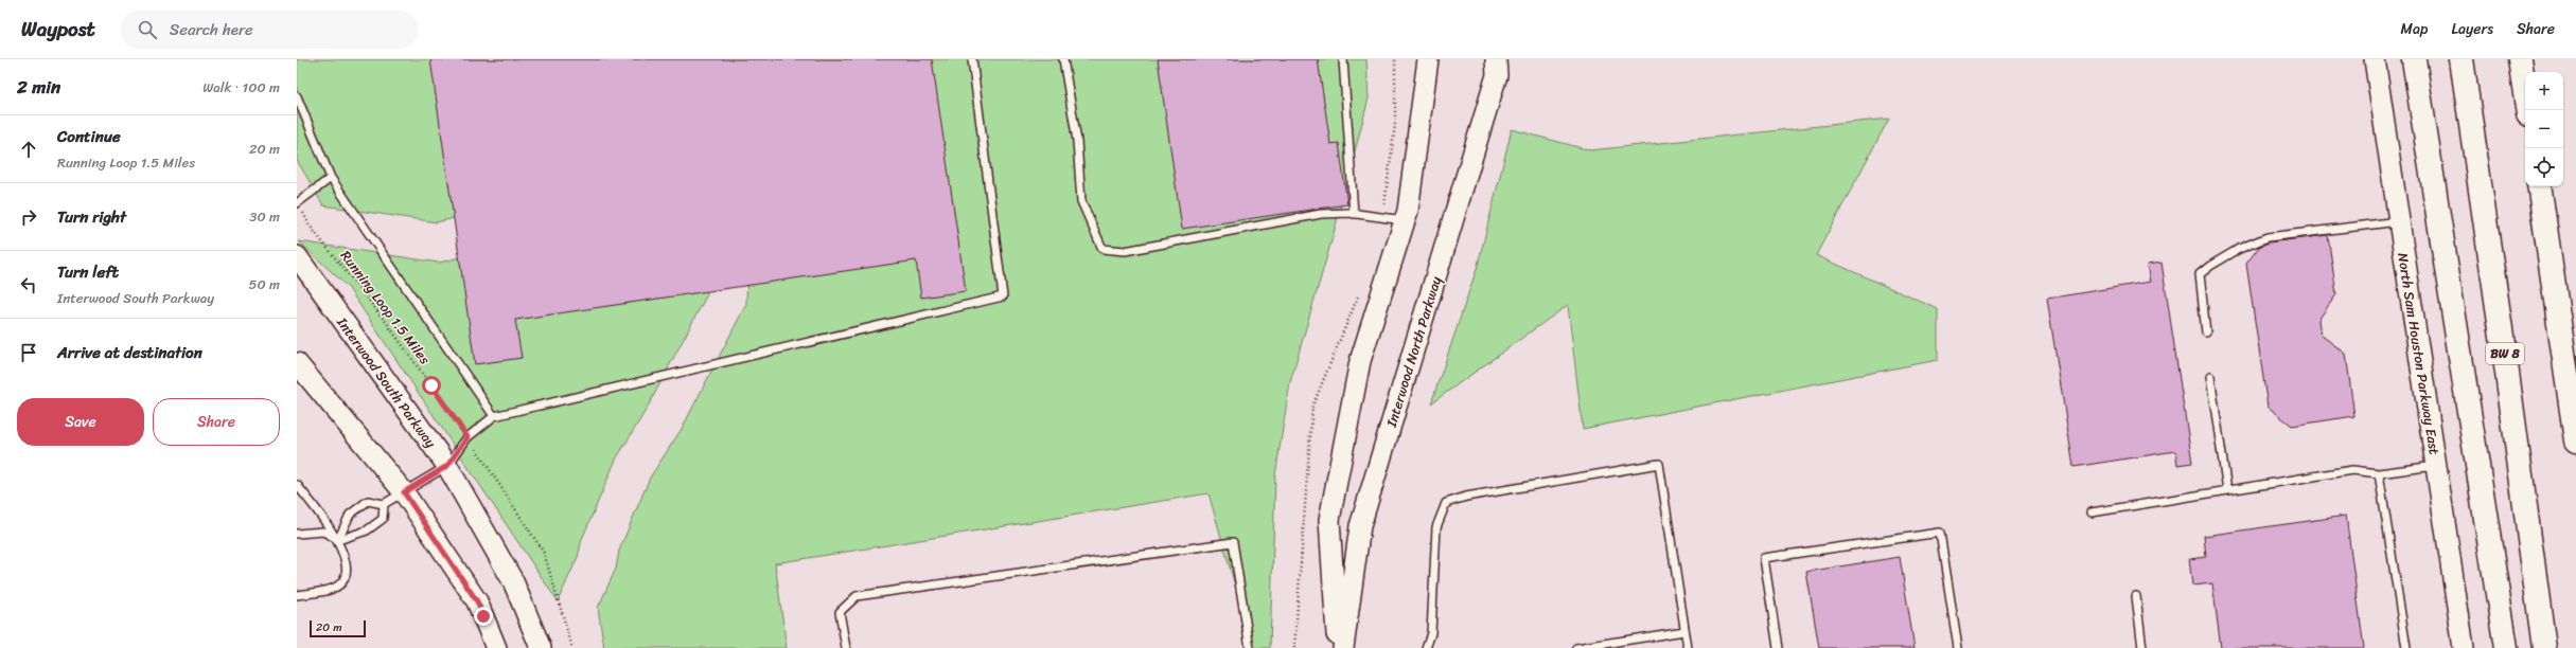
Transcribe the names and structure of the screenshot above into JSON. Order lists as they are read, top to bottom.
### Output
{
  "streets": {
    "highway": ["BW 8"],
    "street": ["Interwood North Parkway", "North Sam Houston Parkway East", "Interwood South Parkway"],
    "path": ["Running Loop 1.5 Miles"]
  },
  "scale_bar": "20 m",
  "page": {
    "header": "Waypost",
    "search": "Search here",
    "nav": ["Map", "Layers", "Share"],
    "heading": ["2 min", "Walk · 100 m"],
    "map_buttons": ["+", "−"],
    "list": [
      ["Continue", "Running Loop 1.5 Miles", "20 m"],
      ["Turn right", "30 m"],
      ["Turn left", "Interwood South Parkway", "50 m"],
      "Arrive at destination"
    ],
    "buttons": ["Save", "Share"],
    "scale": "20 m"
  }
}
